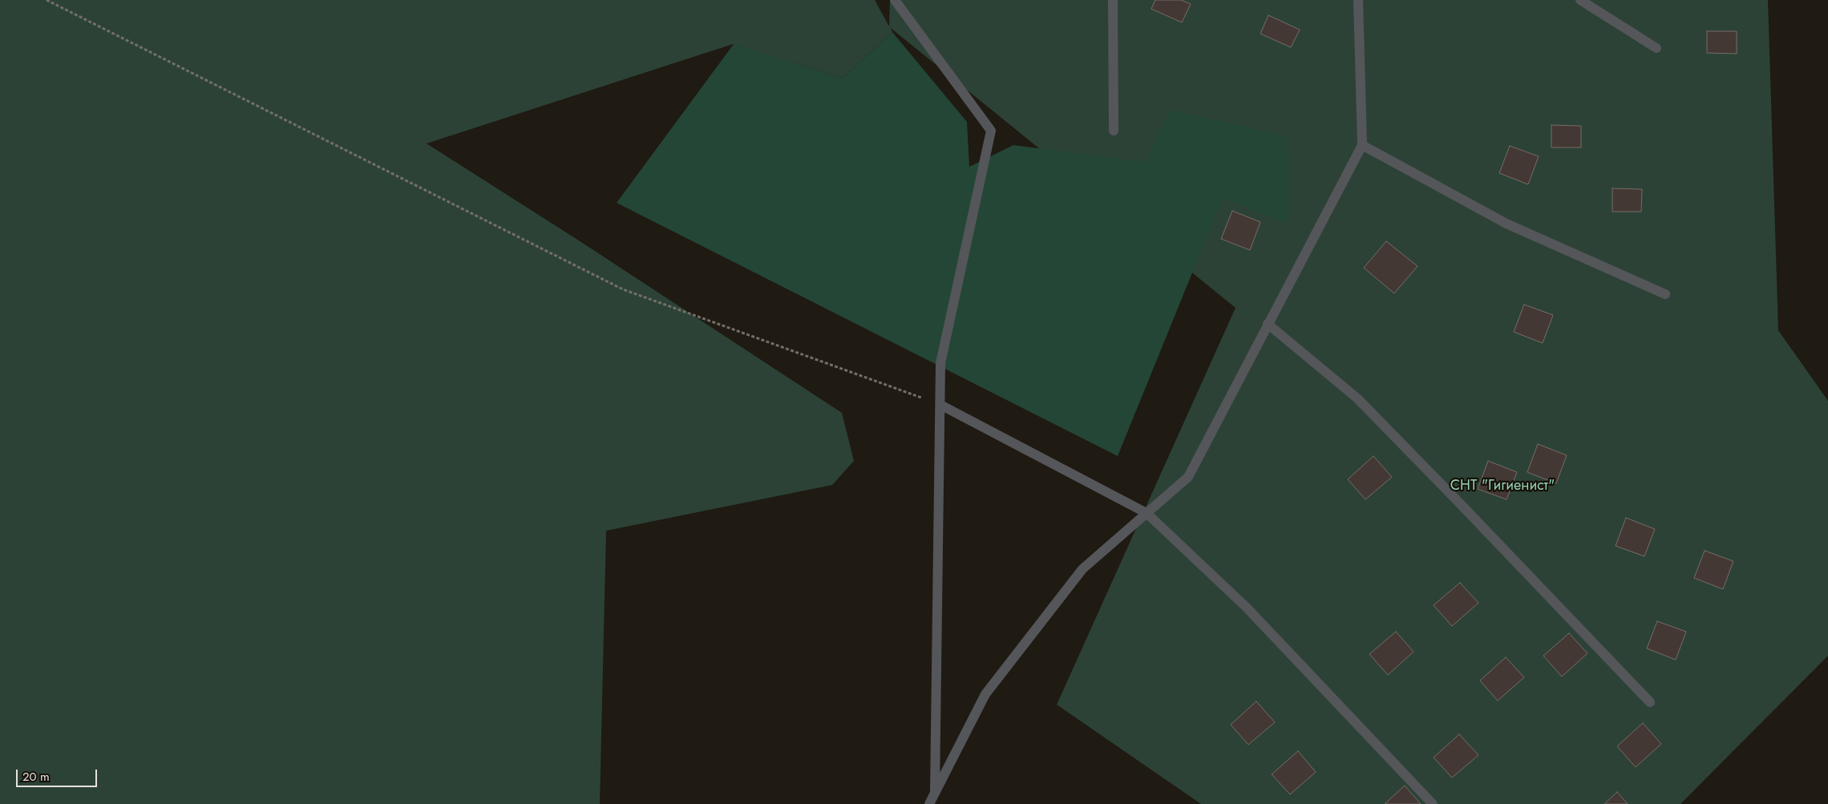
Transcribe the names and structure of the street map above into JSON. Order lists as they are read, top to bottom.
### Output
{
  "parks": ["СНТ \"Гигиенист\""],
  "scale_bar": "20 m"
}
